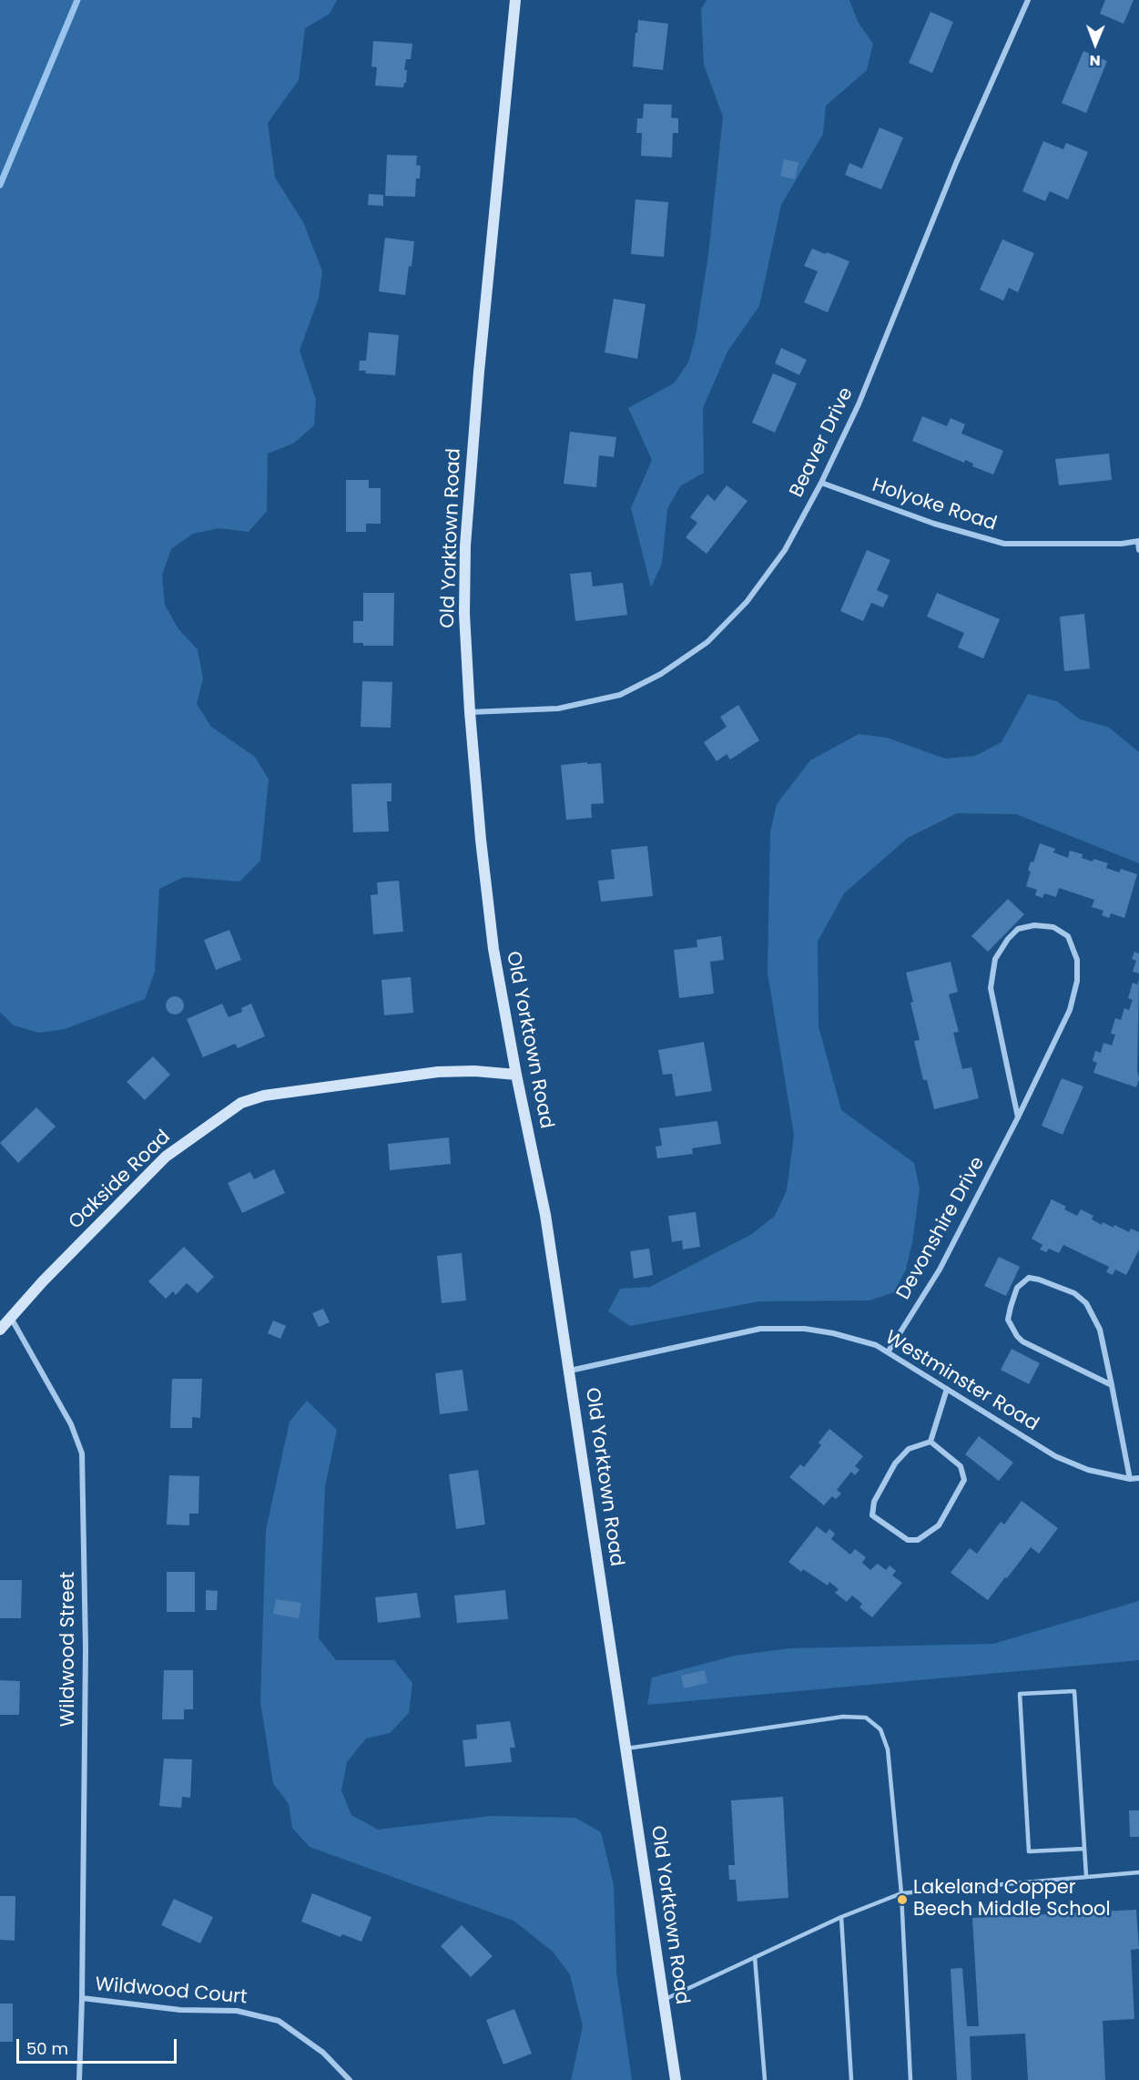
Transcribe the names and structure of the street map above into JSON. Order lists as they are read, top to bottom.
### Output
{
  "streets": {
    "main road": ["Old Yorktown Road", "Oakside Road"],
    "street": [
      "Beaver Drive",
      "Holyoke Road",
      "Devonshire Drive",
      "Westminster Road",
      "Wildwood Street",
      "Wildwood Court"
    ]
  },
  "crossings": [
    ["Beaver Drive", "Holyoke Road"],
    ["Beaver Drive", "Old Yorktown Road"],
    ["Old Yorktown Road", "Oakside Road"],
    ["Old Yorktown Road", "Westminster Road"],
    ["Oakside Road", "Wildwood Street"],
    ["Devonshire Drive", "Westminster Road"],
    ["Wildwood Street", "Wildwood Court"]
  ],
  "places": ["Lakeland Copper Beech Middle School"],
  "scale_bar": "50 m",
  "north": "bottom"
}
